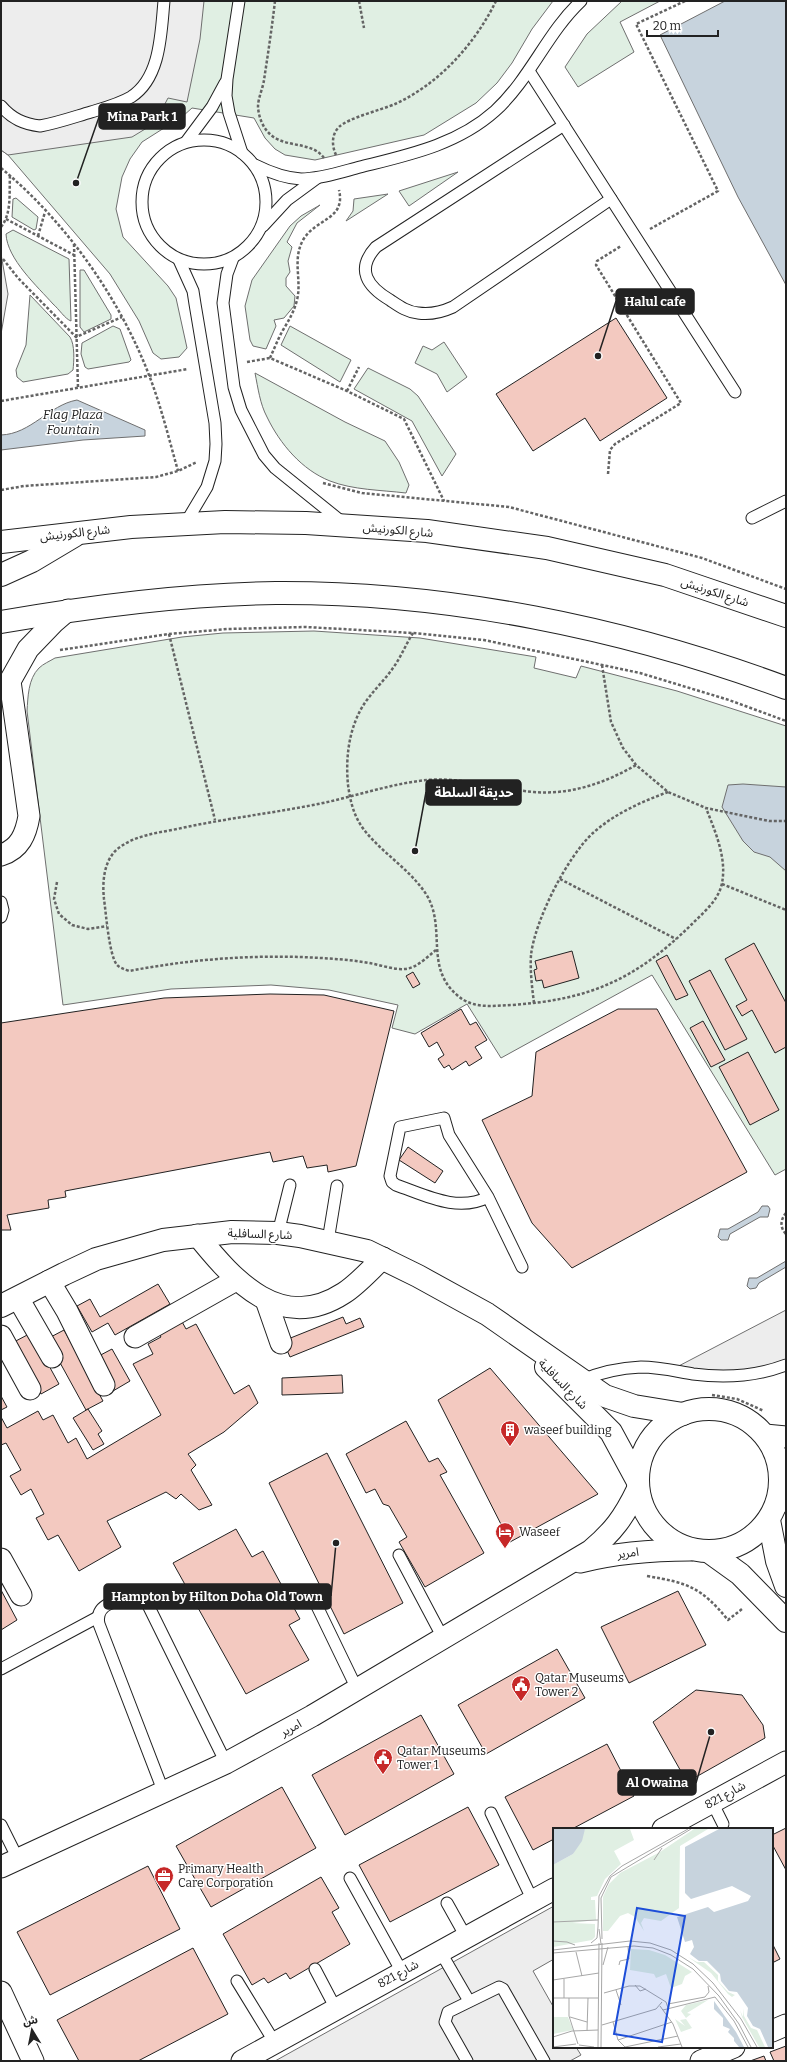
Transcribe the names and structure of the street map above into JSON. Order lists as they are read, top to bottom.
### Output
{
  "streets": {
    "main road": ["شارع الكورنيش", "شارع السافلية"],
    "street": ["امرير", "شارع 821"]
  },
  "crossings": [
    ["شارع السافلية", "امرير"]
  ],
  "water": ["Flag Plaza Fountain"],
  "places": {
    "other": [
      "Mina Park 1",
      "Halul cafe",
      "حديقة السلطة",
      "Hampton by Hilton Doha Old Town",
      "Al Owaina"
    ],
    "building": ["waseef building"],
    "hotel": ["Waseef"],
    "public building": ["Qatar Museums Tower 2", "Qatar Museums Tower 1"],
    "office": ["Primary Health Care Corporation"]
  },
  "scale_bar": "20 m",
  "north": "top"
}
